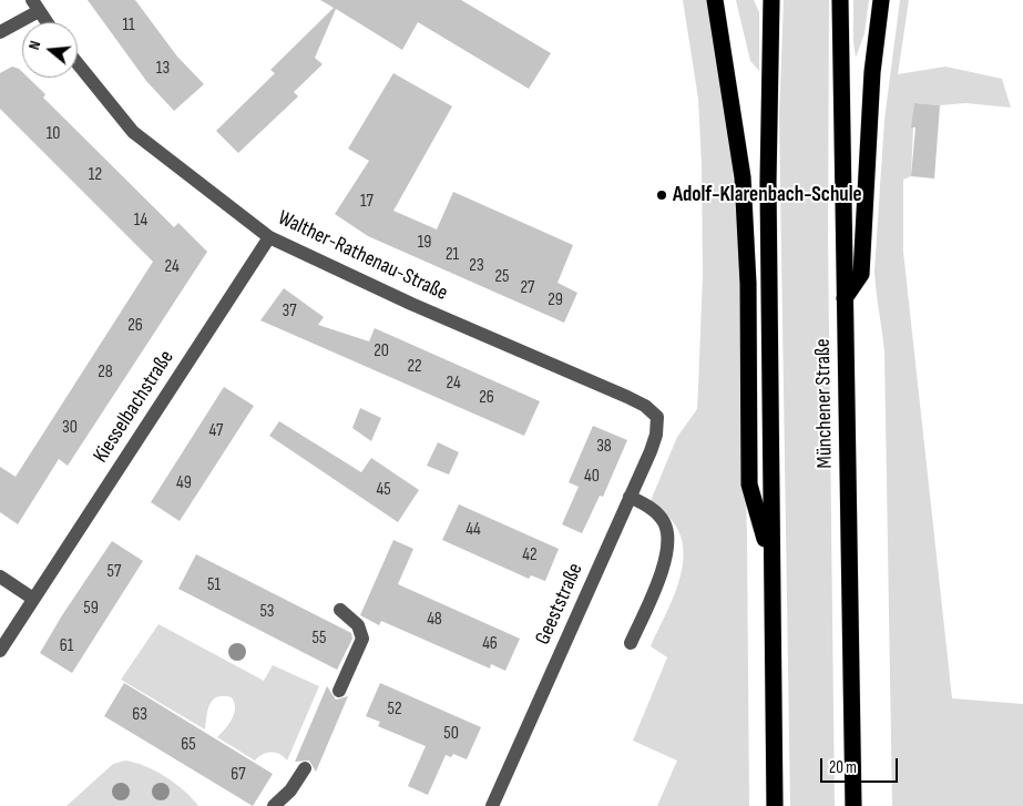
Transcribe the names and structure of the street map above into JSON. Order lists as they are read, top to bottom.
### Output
{
  "streets": {
    "highway": ["Münchener Straße"],
    "street": ["Walther-Rathenau-Straße", "Kiesselbachstraße", "Geeststraße"]
  },
  "crossings": [
    ["Walther-Rathenau-Straße", "Kiesselbachstraße"],
    ["Walther-Rathenau-Straße", "Geeststraße"]
  ],
  "places": ["Adolf-Klarenbach-Schule"],
  "house_numbers": [
    "11",
    "13",
    "10",
    "12",
    "17",
    "14",
    "19",
    "21",
    "23",
    "24",
    "25",
    "27",
    "29",
    "37",
    "26",
    "20",
    "22",
    "28",
    "24",
    "26",
    "30",
    "47",
    "38",
    "40",
    "49",
    "45",
    "44",
    "42",
    "57",
    "51",
    "59",
    "53",
    "48",
    "55",
    "46",
    "61",
    "52",
    "63",
    "50",
    "65",
    "67"
  ],
  "scale_bar": "20 m",
  "north": "left"
}
